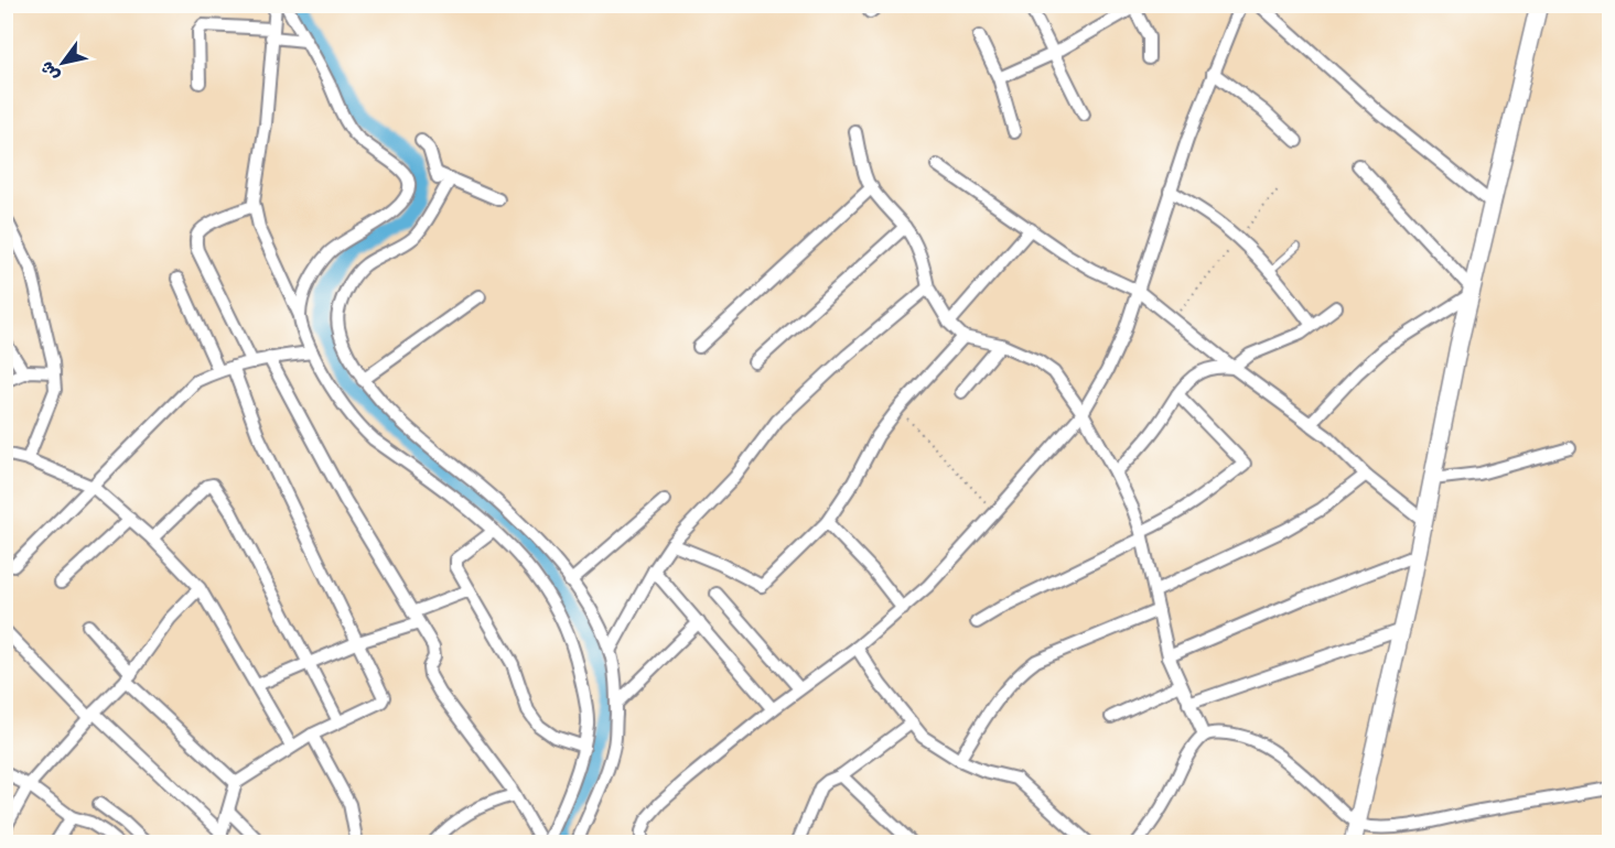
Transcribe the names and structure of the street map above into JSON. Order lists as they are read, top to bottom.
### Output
{
  "north": "bottom left"
}
